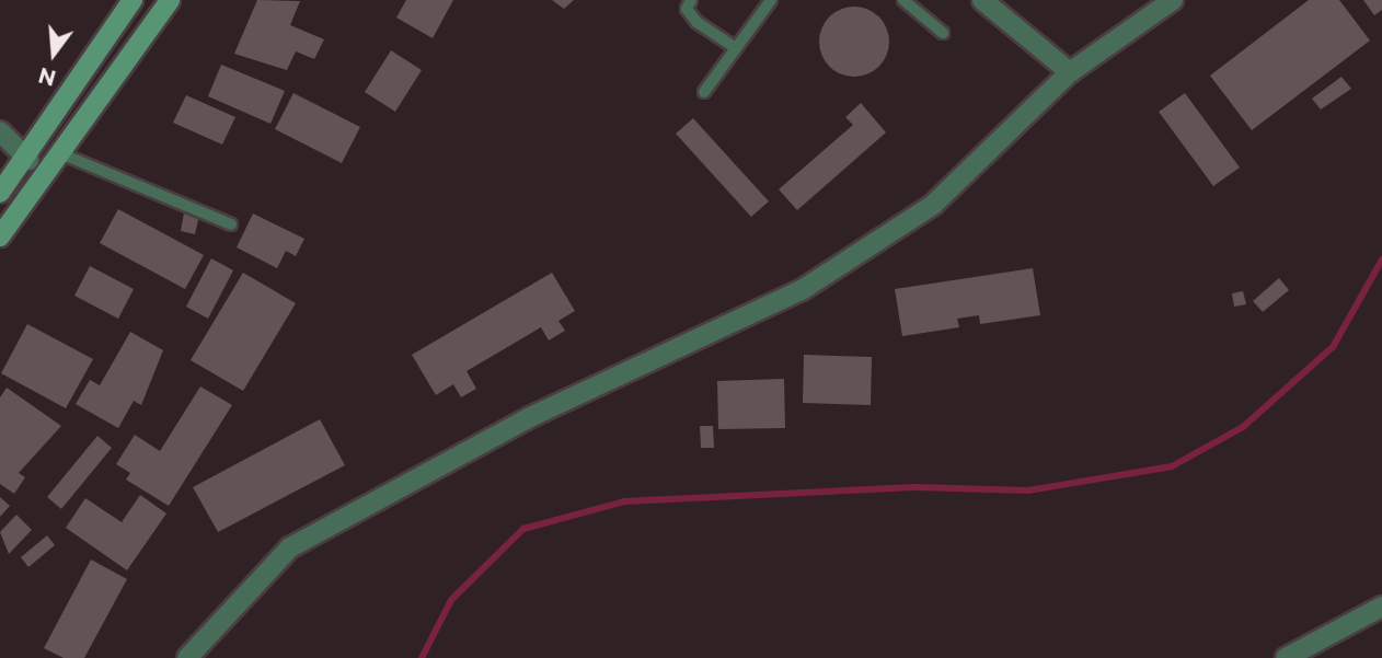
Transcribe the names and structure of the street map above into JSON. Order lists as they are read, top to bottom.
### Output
{
  "north": "bottom"
}
